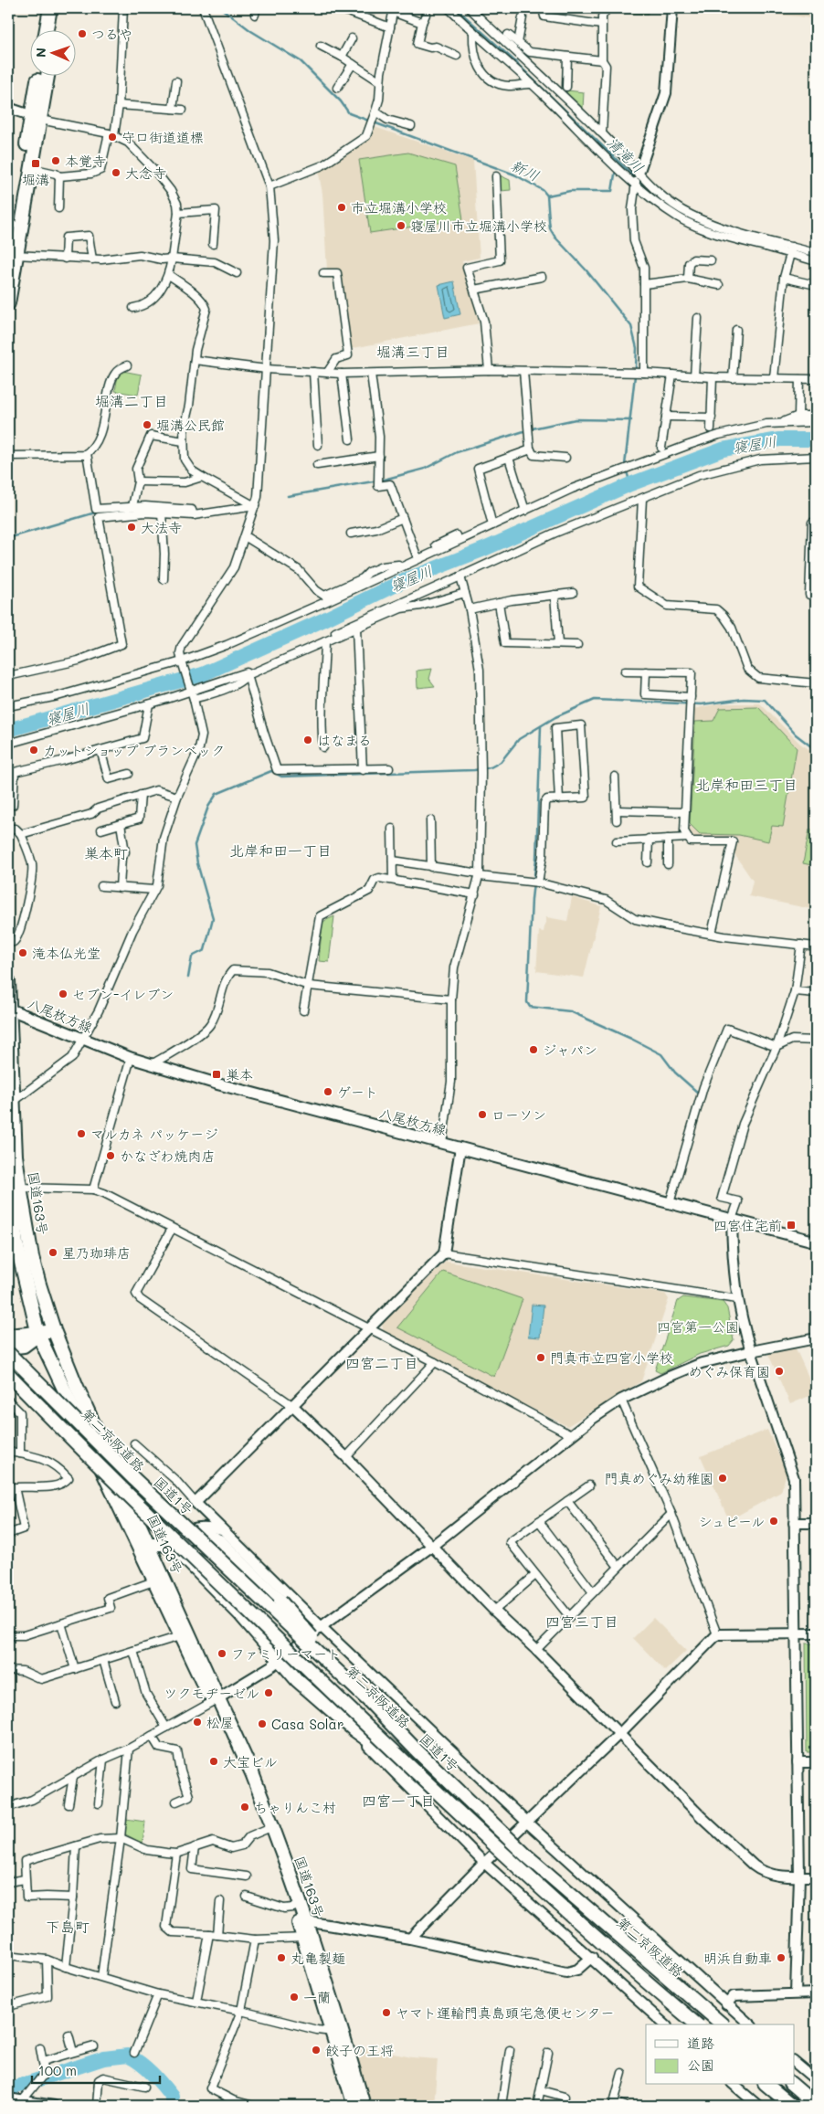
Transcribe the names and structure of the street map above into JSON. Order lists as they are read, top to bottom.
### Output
{
  "streets": {
    "highway": ["国道163号", "第二京阪道路", "国道1号"],
    "main road": ["八尾枚方線"]
  },
  "crossings": [
    ["八尾枚方線", "国道163号"],
    ["第二京阪道路", "国道1号"]
  ],
  "districts": [
    "堀溝三丁目",
    "堀溝二丁目",
    "北岸和田三丁目",
    "北岸和田一丁目",
    "巣本町",
    "四宮二丁目",
    "四宮三丁目",
    "四宮一丁目",
    "下島町"
  ],
  "water": ["清滝川", "新川", "寝屋川"],
  "parks": ["四宮第一公園"],
  "places": {
    "other": [
      "つるや",
      "守口街道道標",
      "本覚寺",
      "大念寺",
      "市立堀溝小学校",
      "寝屋川市立堀溝小学校",
      "堀溝公民館",
      "大法寺",
      "はなまる",
      "カットショップ ブランベック",
      "滝本仏光堂",
      "セブン-イレブン",
      "ジャパン",
      "ゲート",
      "ローソン",
      "マルカネ パッケージ",
      "かなざわ焼肉店",
      "星乃珈琲店",
      "門真市立四宮小学校",
      "めぐみ保育園",
      "門真めぐみ幼稚園",
      "シュピール",
      "ファミリーマート",
      "ツクモヂーゼル",
      "松屋",
      "Casa Solar",
      "大宝ビル",
      "ちゃりんこ村",
      "丸亀製麺",
      "明浜自動車",
      "一蘭",
      "ヤマト運輸門真島頭宅急便センター",
      "餃子の王将"
    ],
    "transit": ["堀溝", "巣本", "四宮住宅前"]
  },
  "legend": ["道路", "公園"],
  "scale_bar": "100 m",
  "north": "left"
}
